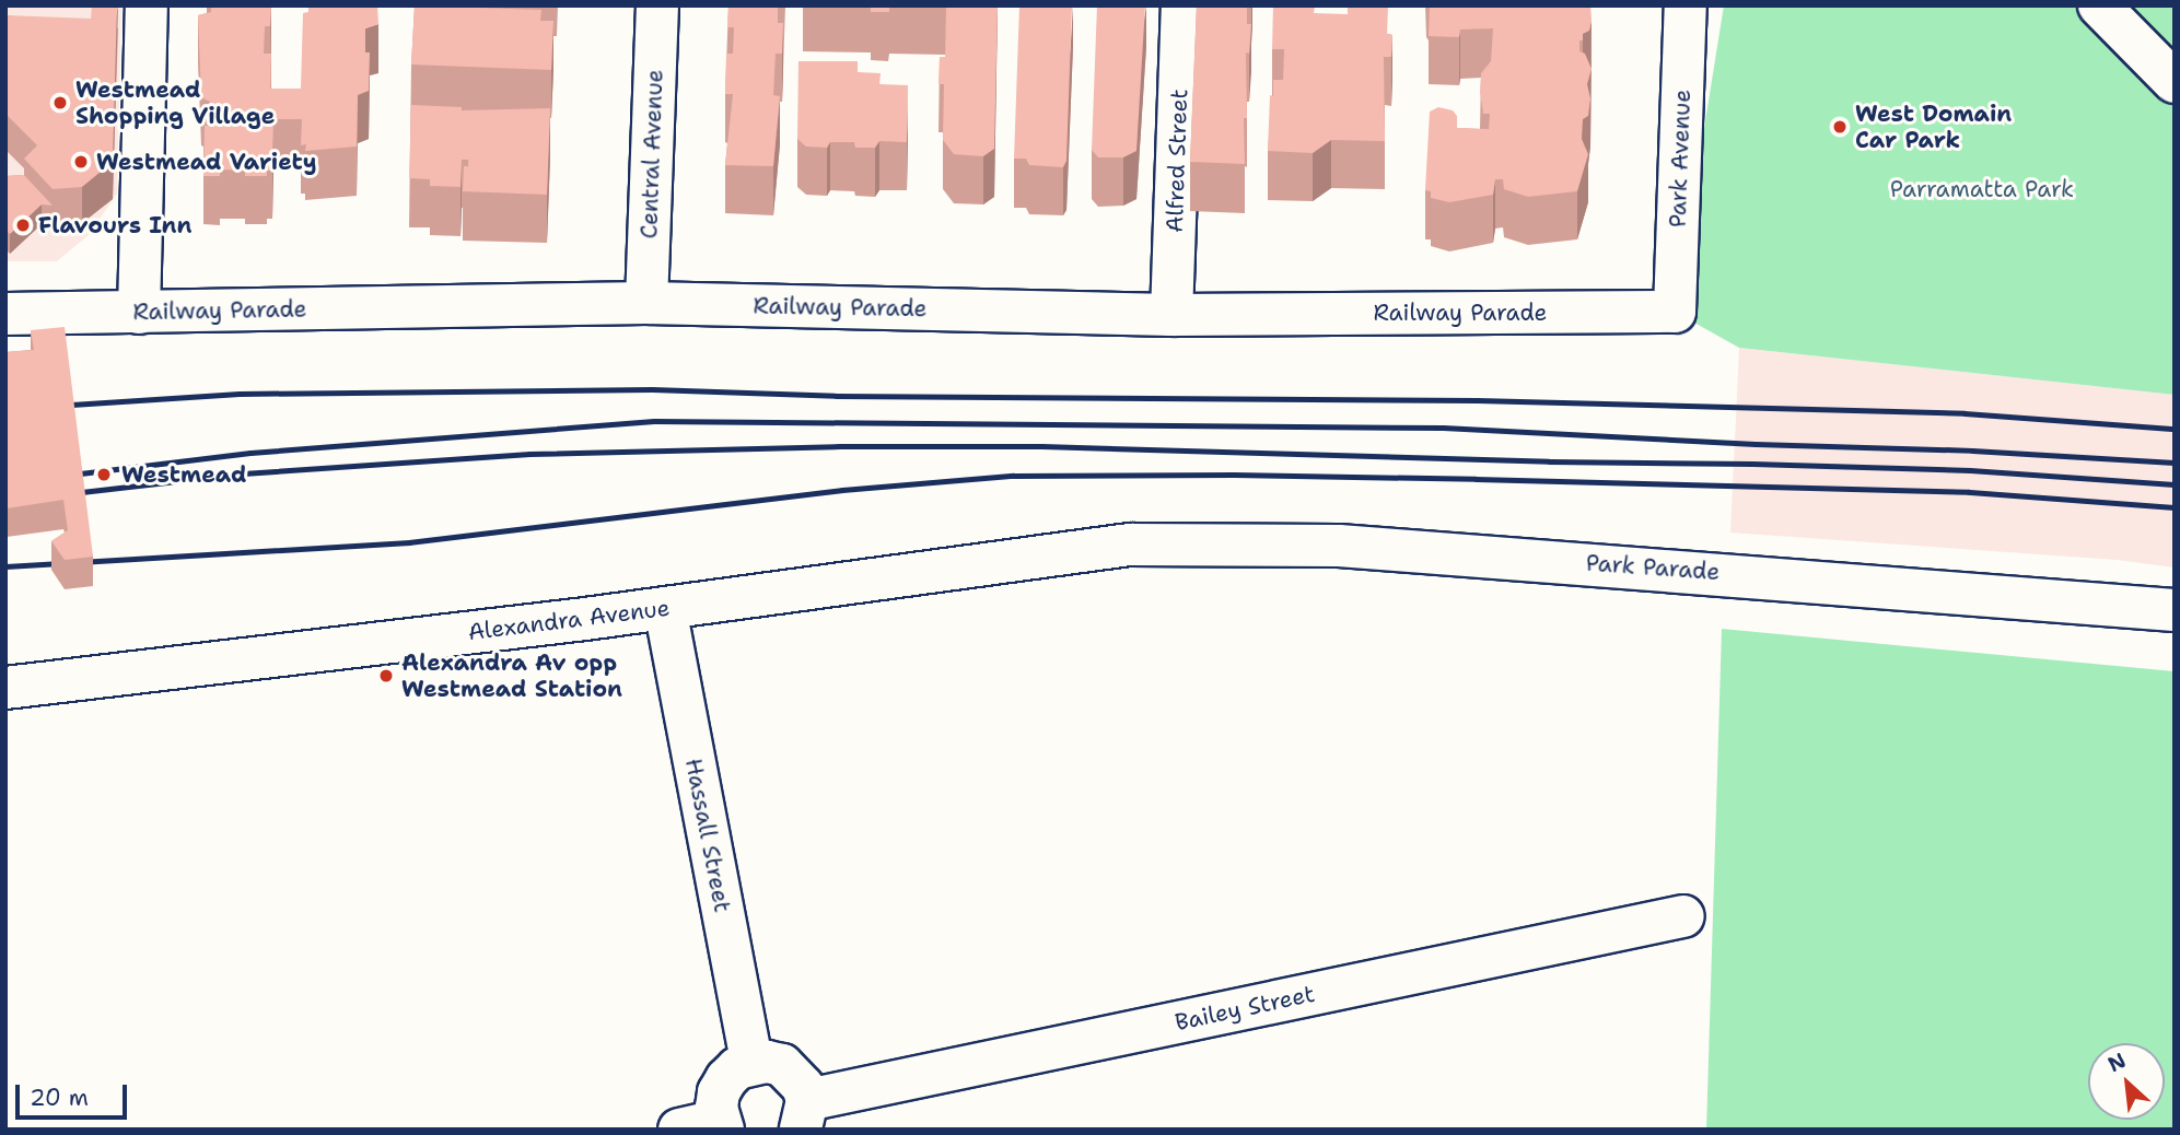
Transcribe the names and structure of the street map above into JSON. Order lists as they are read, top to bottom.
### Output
{
  "streets": {
    "street": [
      "Central Avenue",
      "Park Avenue",
      "Alfred Street",
      "Railway Parade",
      "Park Parade",
      "Alexandra Avenue",
      "Hassall Street",
      "Bailey Street"
    ]
  },
  "crossings": [
    ["Central Avenue", "Railway Parade"],
    ["Park Avenue", "Railway Parade"],
    ["Alfred Street", "Railway Parade"],
    ["Park Parade", "Alexandra Avenue"],
    ["Alexandra Avenue", "Hassall Street"]
  ],
  "parks": ["Parramatta Park"],
  "places": [
    "Westmead Shopping Village",
    "West Domain Car Park",
    "Westmead Variety",
    "Flavours Inn",
    "Westmead",
    "Alexandra Av opp Westmead Station"
  ],
  "scale_bar": "20 m",
  "north": "top left"
}
